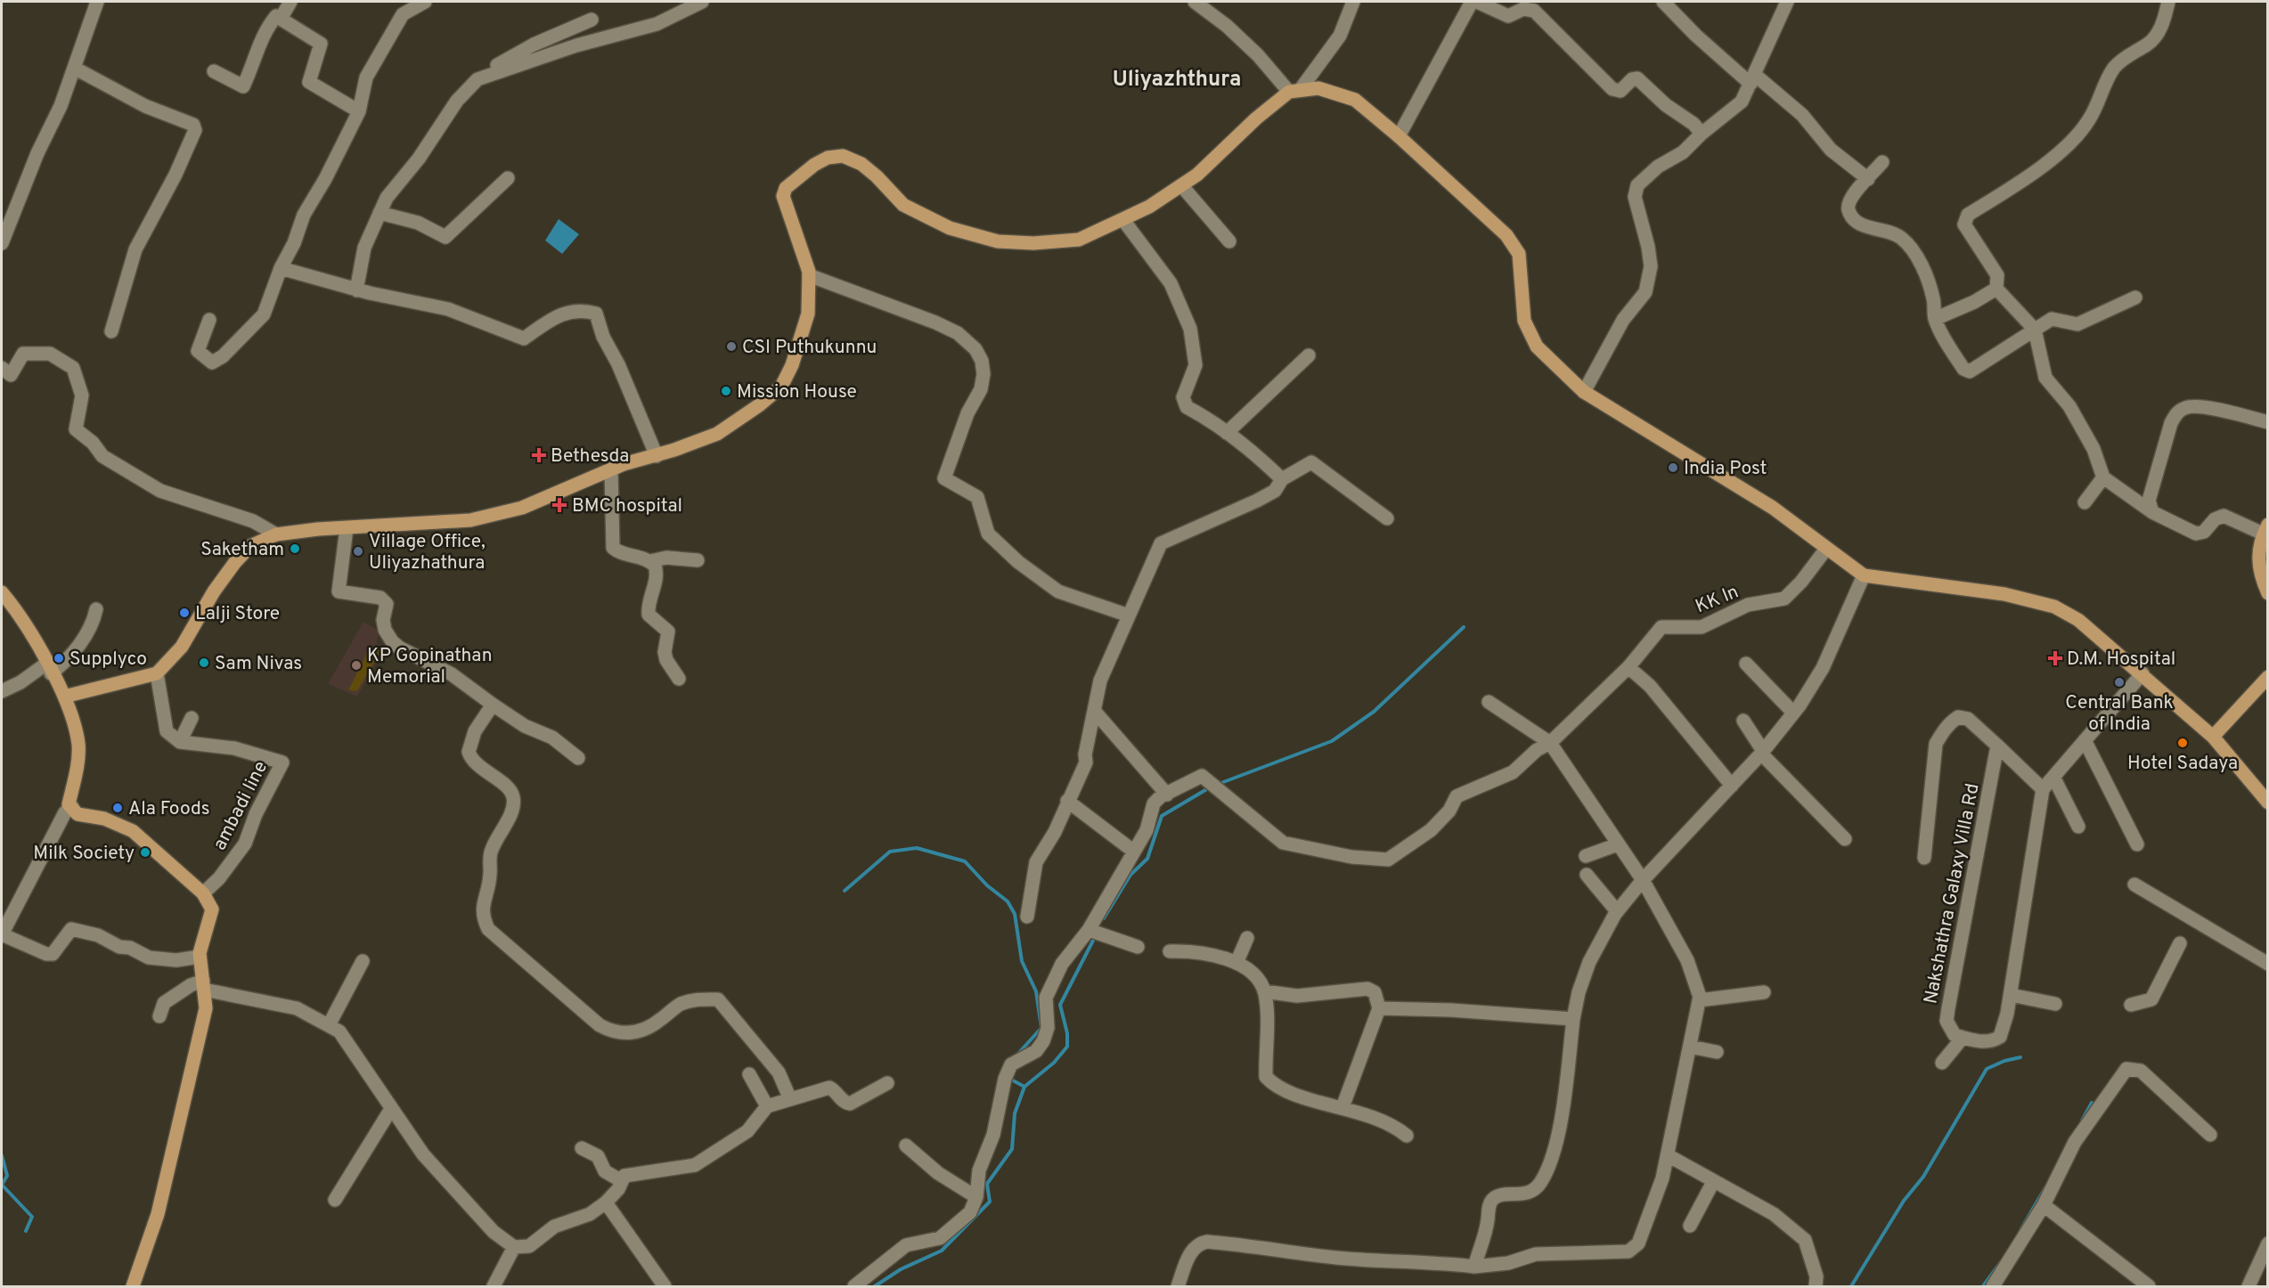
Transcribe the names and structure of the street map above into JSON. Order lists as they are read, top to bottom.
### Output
{
  "streets": {
    "street": ["KK ln", "ambadi line", "Nakshathra Galaxy Villa Rd"]
  },
  "districts": ["Uliyazhthura"],
  "places": {
    "other": [
      "CSI Puthukunnu",
      "Mission House",
      "India Post",
      "Saketham",
      "Village Office, Uliyazhathura",
      "Lalji Store",
      "Supplyco",
      "Sam Nivas",
      "KP Gopinathan Memorial",
      "Central Bank of India",
      "Hotel Sadaya",
      "Ala Foods",
      "Milk Society"
    ],
    "health": ["Bethesda", "BMC hospital", "D.M. Hospital"]
  }
}
